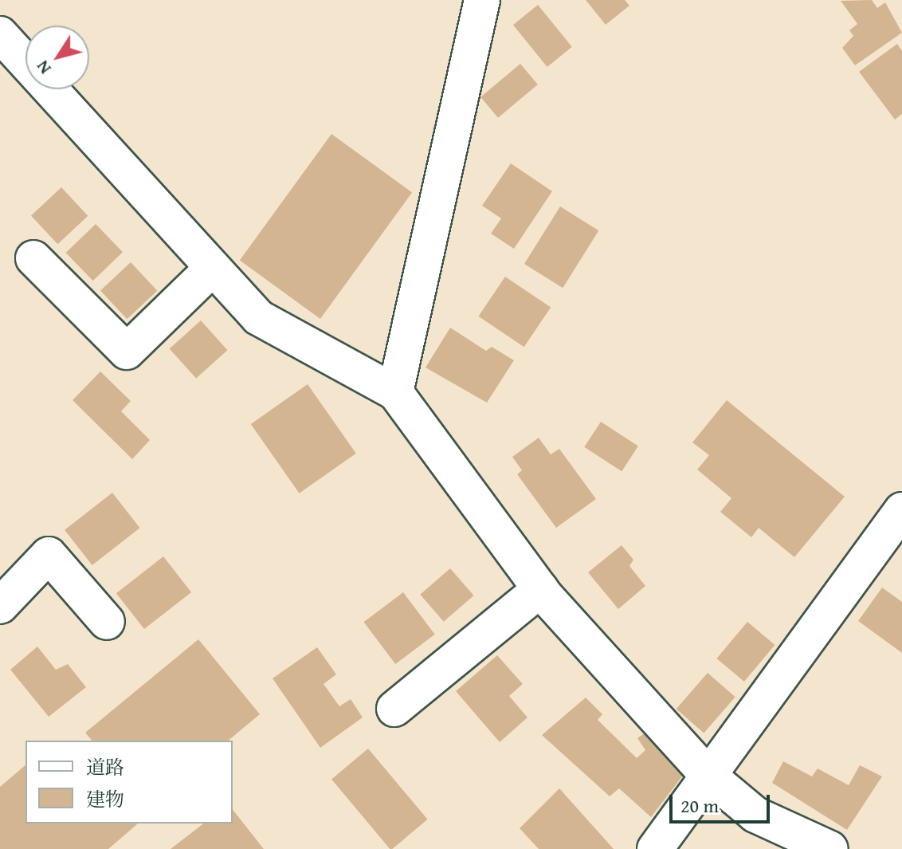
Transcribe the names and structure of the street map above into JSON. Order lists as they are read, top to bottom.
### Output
{
  "legend": ["道路", "建物"],
  "scale_bar": "20 m",
  "north": "bottom left"
}
